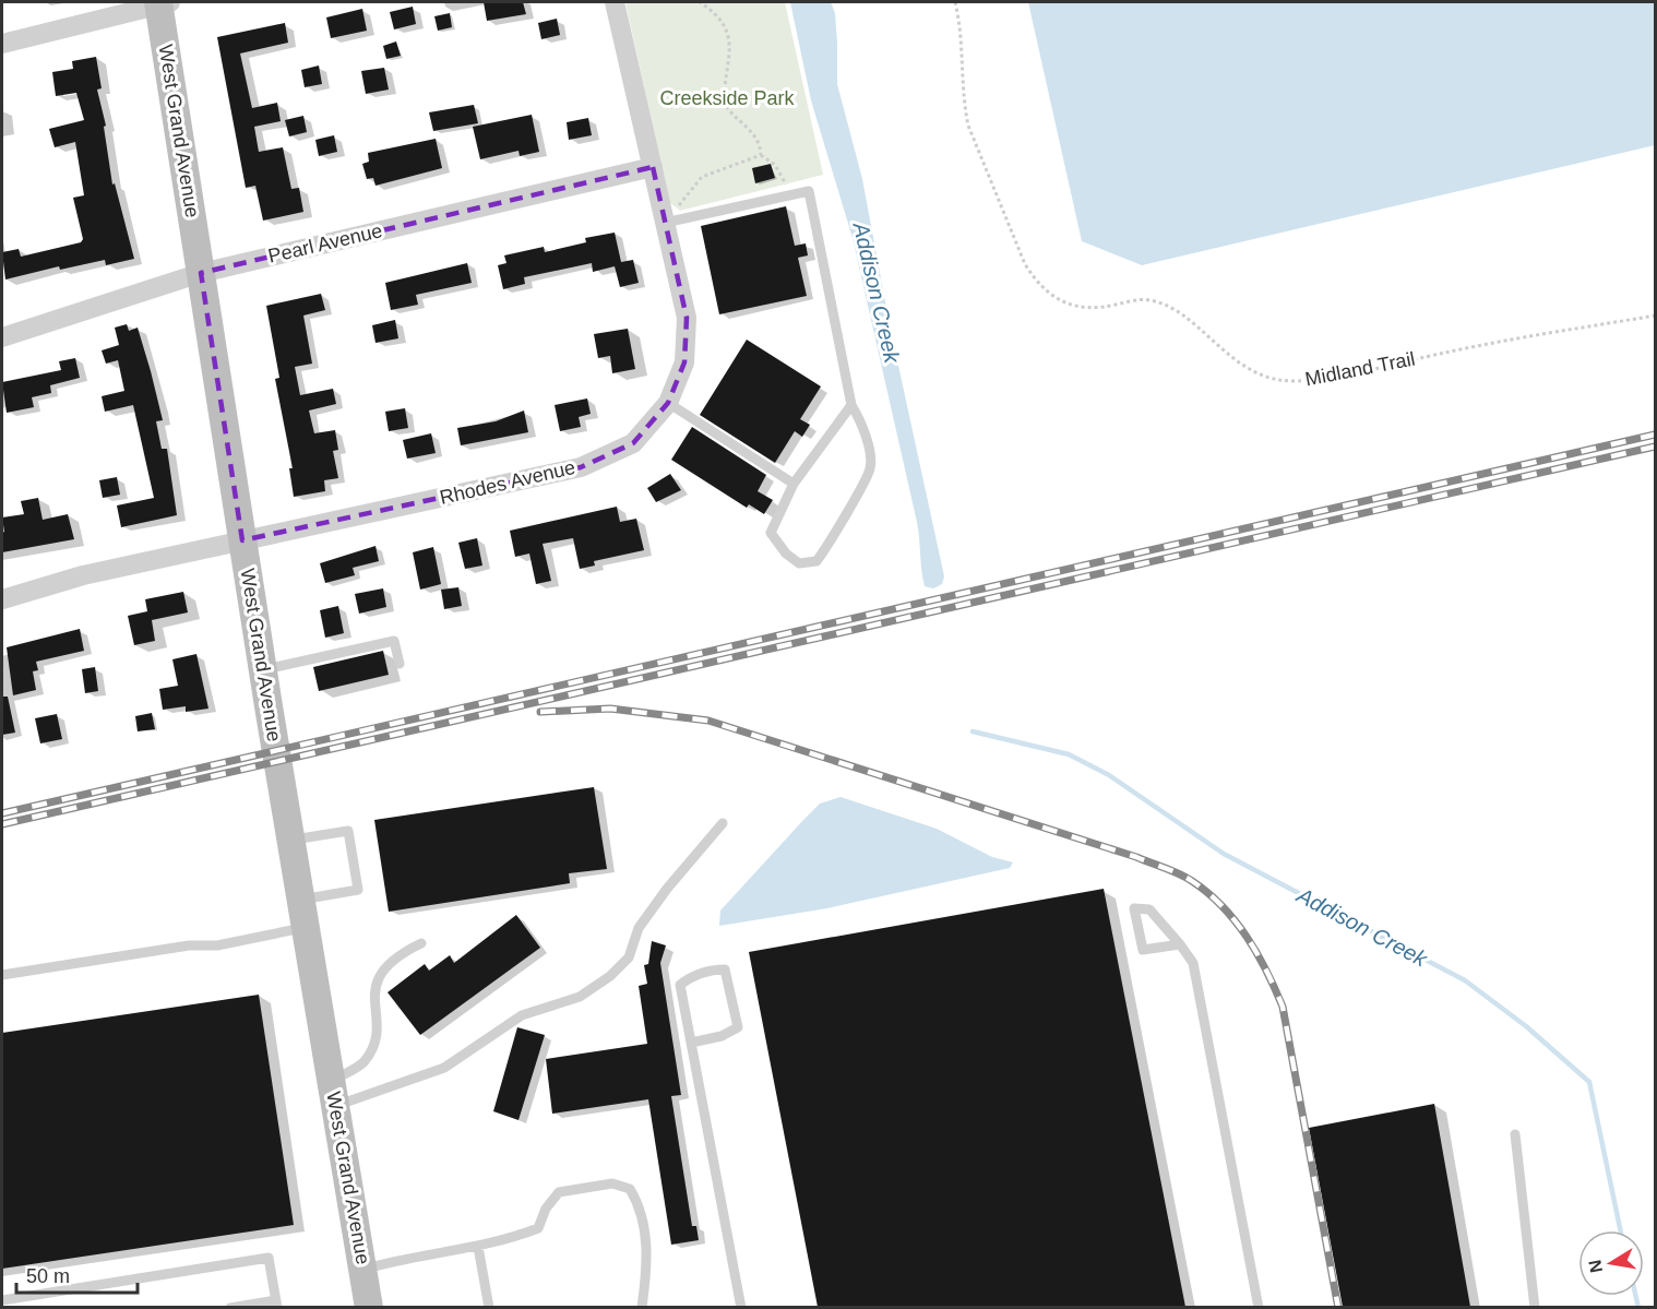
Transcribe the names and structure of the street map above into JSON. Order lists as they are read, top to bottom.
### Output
{
  "streets": {
    "main road": ["West Grand Avenue"],
    "street": ["Pearl Avenue", "Rhodes Avenue"],
    "path": ["Midland Trail"]
  },
  "crossings": [
    ["West Grand Avenue", "Pearl Avenue"],
    ["West Grand Avenue", "Rhodes Avenue"],
    ["Pearl Avenue", "Rhodes Avenue"]
  ],
  "water": ["Addison Creek"],
  "parks": ["Creekside Park"],
  "scale_bar": "50 m",
  "north": "left"
}
